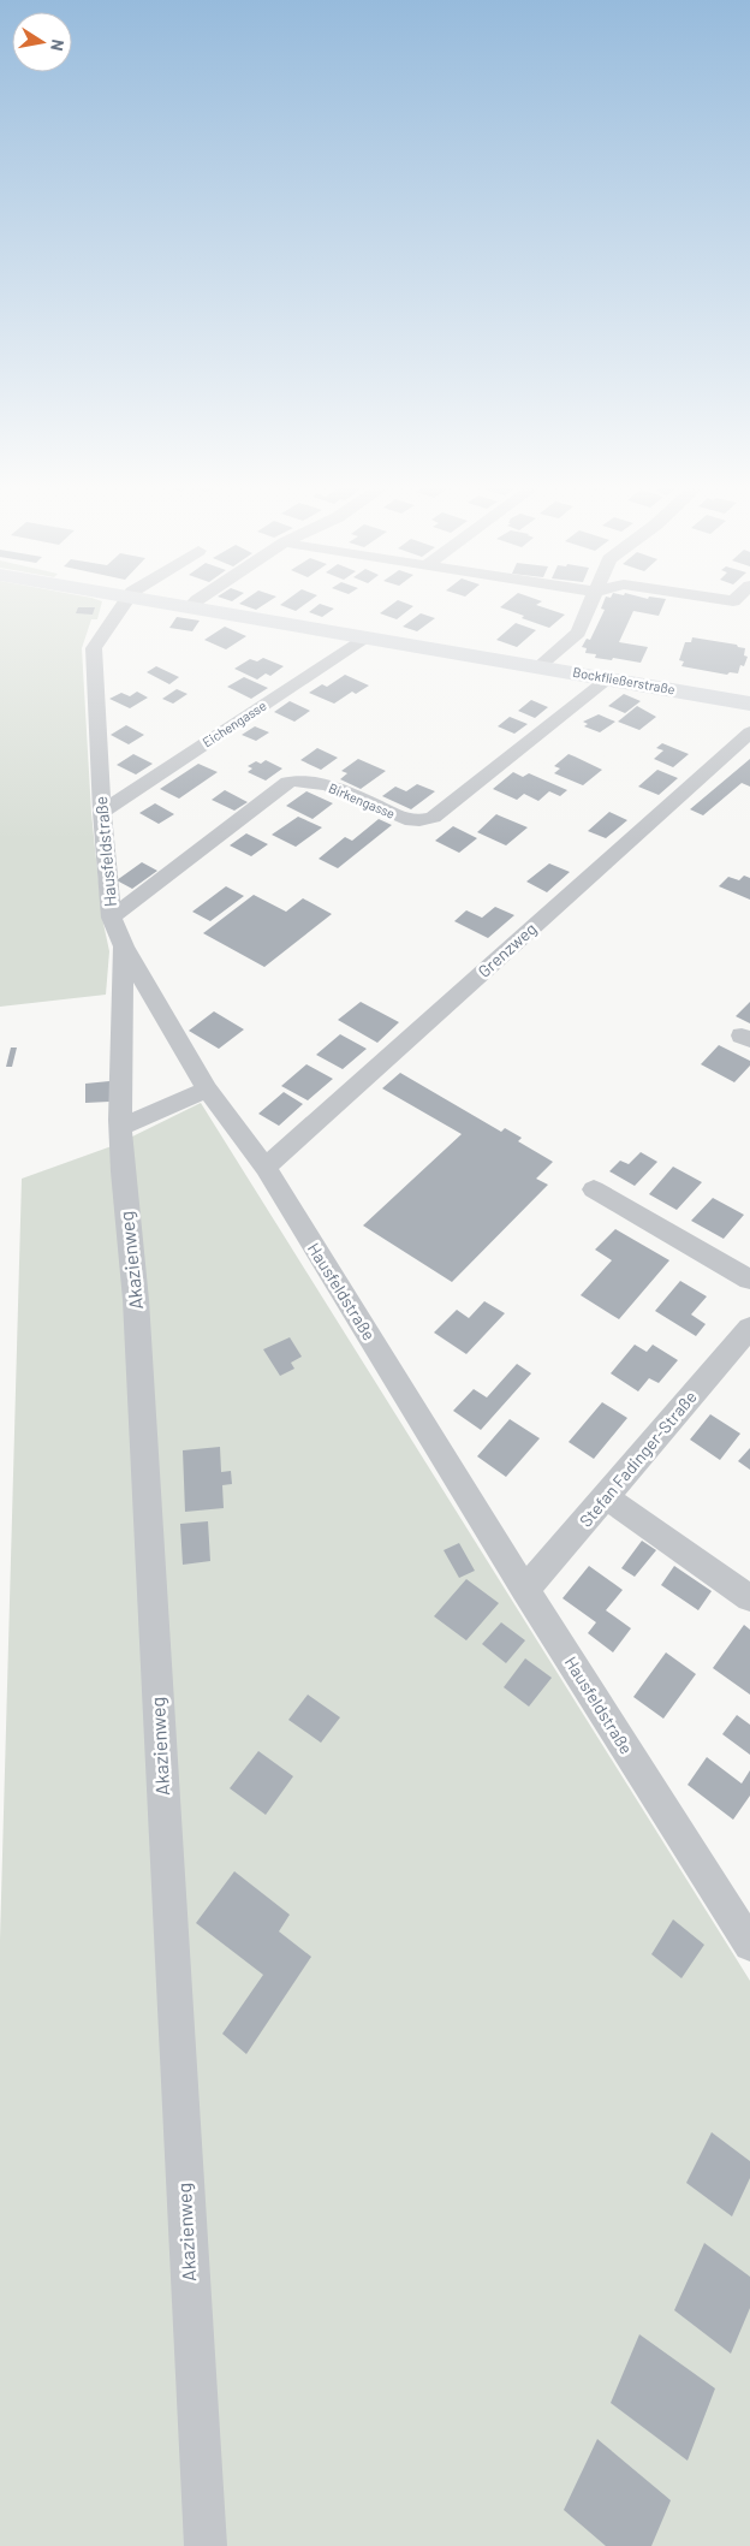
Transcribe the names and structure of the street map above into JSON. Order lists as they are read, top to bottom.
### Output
{
  "streets": {
    "main road": ["Bockfließerstraße"],
    "street": [
      "Eichengasse",
      "Birkengasse",
      "Hausfeldstraße",
      "Grenzweg",
      "Akazienweg",
      "Stefan Fadinger-Straße"
    ]
  },
  "crossings": [
    ["Bockfließerstraße", "Eichengasse"],
    ["Bockfließerstraße", "Birkengasse"],
    ["Eichengasse", "Hausfeldstraße"],
    ["Birkengasse", "Hausfeldstraße"],
    ["Birkengasse", "Akazienweg"],
    ["Hausfeldstraße", "Grenzweg"],
    ["Hausfeldstraße", "Akazienweg"],
    ["Hausfeldstraße", "Stefan Fadinger-Straße"]
  ],
  "north": "right"
}
